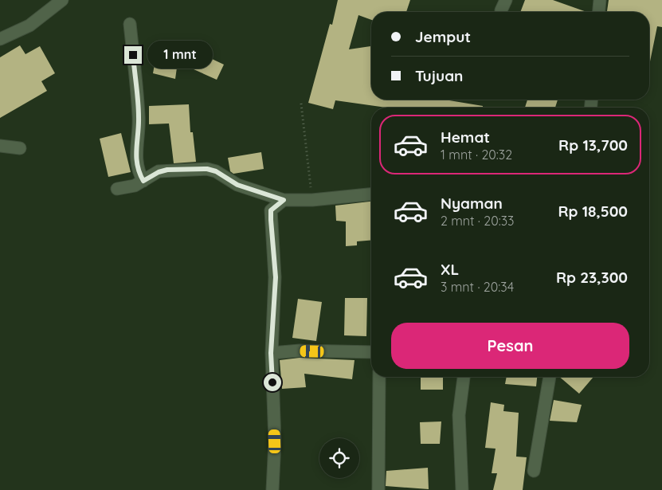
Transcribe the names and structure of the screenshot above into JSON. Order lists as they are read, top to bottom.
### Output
{
  "page": {
    "banner": ["Jemput", "Tujuan"],
    "bubble": "1 mnt",
    "list": [
      {
        "name": "Hemat",
        "note": "1 mnt · 20:32",
        "value": "Rp 13,700"
      },
      {
        "name": "Nyaman",
        "note": "2 mnt · 20:33",
        "value": "Rp 18,500"
      },
      {
        "name": "XL",
        "note": "3 mnt · 20:34",
        "value": "Rp 23,300"
      }
    ],
    "buttons": "Pesan"
  }
}
